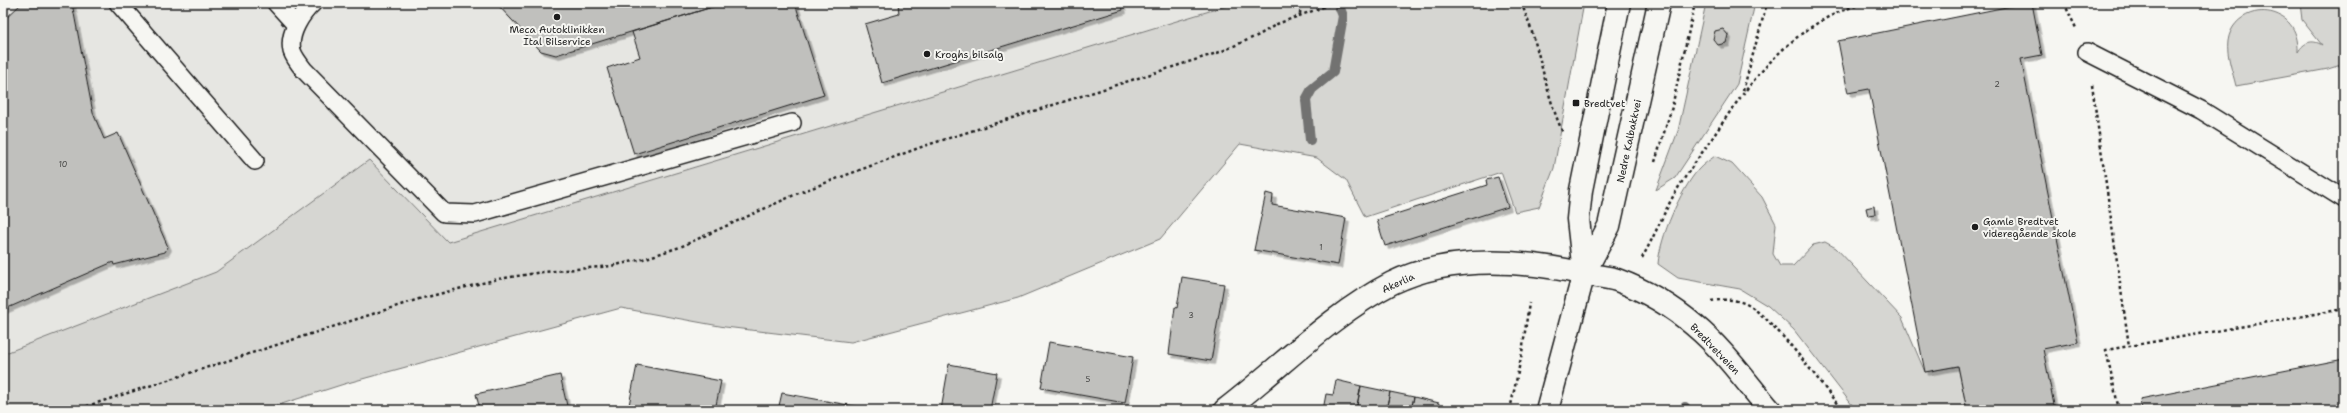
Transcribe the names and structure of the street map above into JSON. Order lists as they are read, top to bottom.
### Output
{
  "streets": {
    "main road": ["Nedre Kalbakkvei", "Akerlia", "Bredtvetveien"]
  },
  "crossings": [
    ["Nedre Kalbakkvei", "Akerlia"],
    ["Nedre Kalbakkvei", "Bredtvetveien"],
    ["Akerlia", "Bredtvetveien"]
  ],
  "places": {
    "other": ["Meca Autoklinikken Ital Bilservice", "Kroghs bilsalg", "Gamle Bredtvet videregående skole"],
    "transit": ["Bredtvet"]
  },
  "house_numbers": [
    "2",
    "10",
    "1",
    "3",
    "5"
  ]
}
